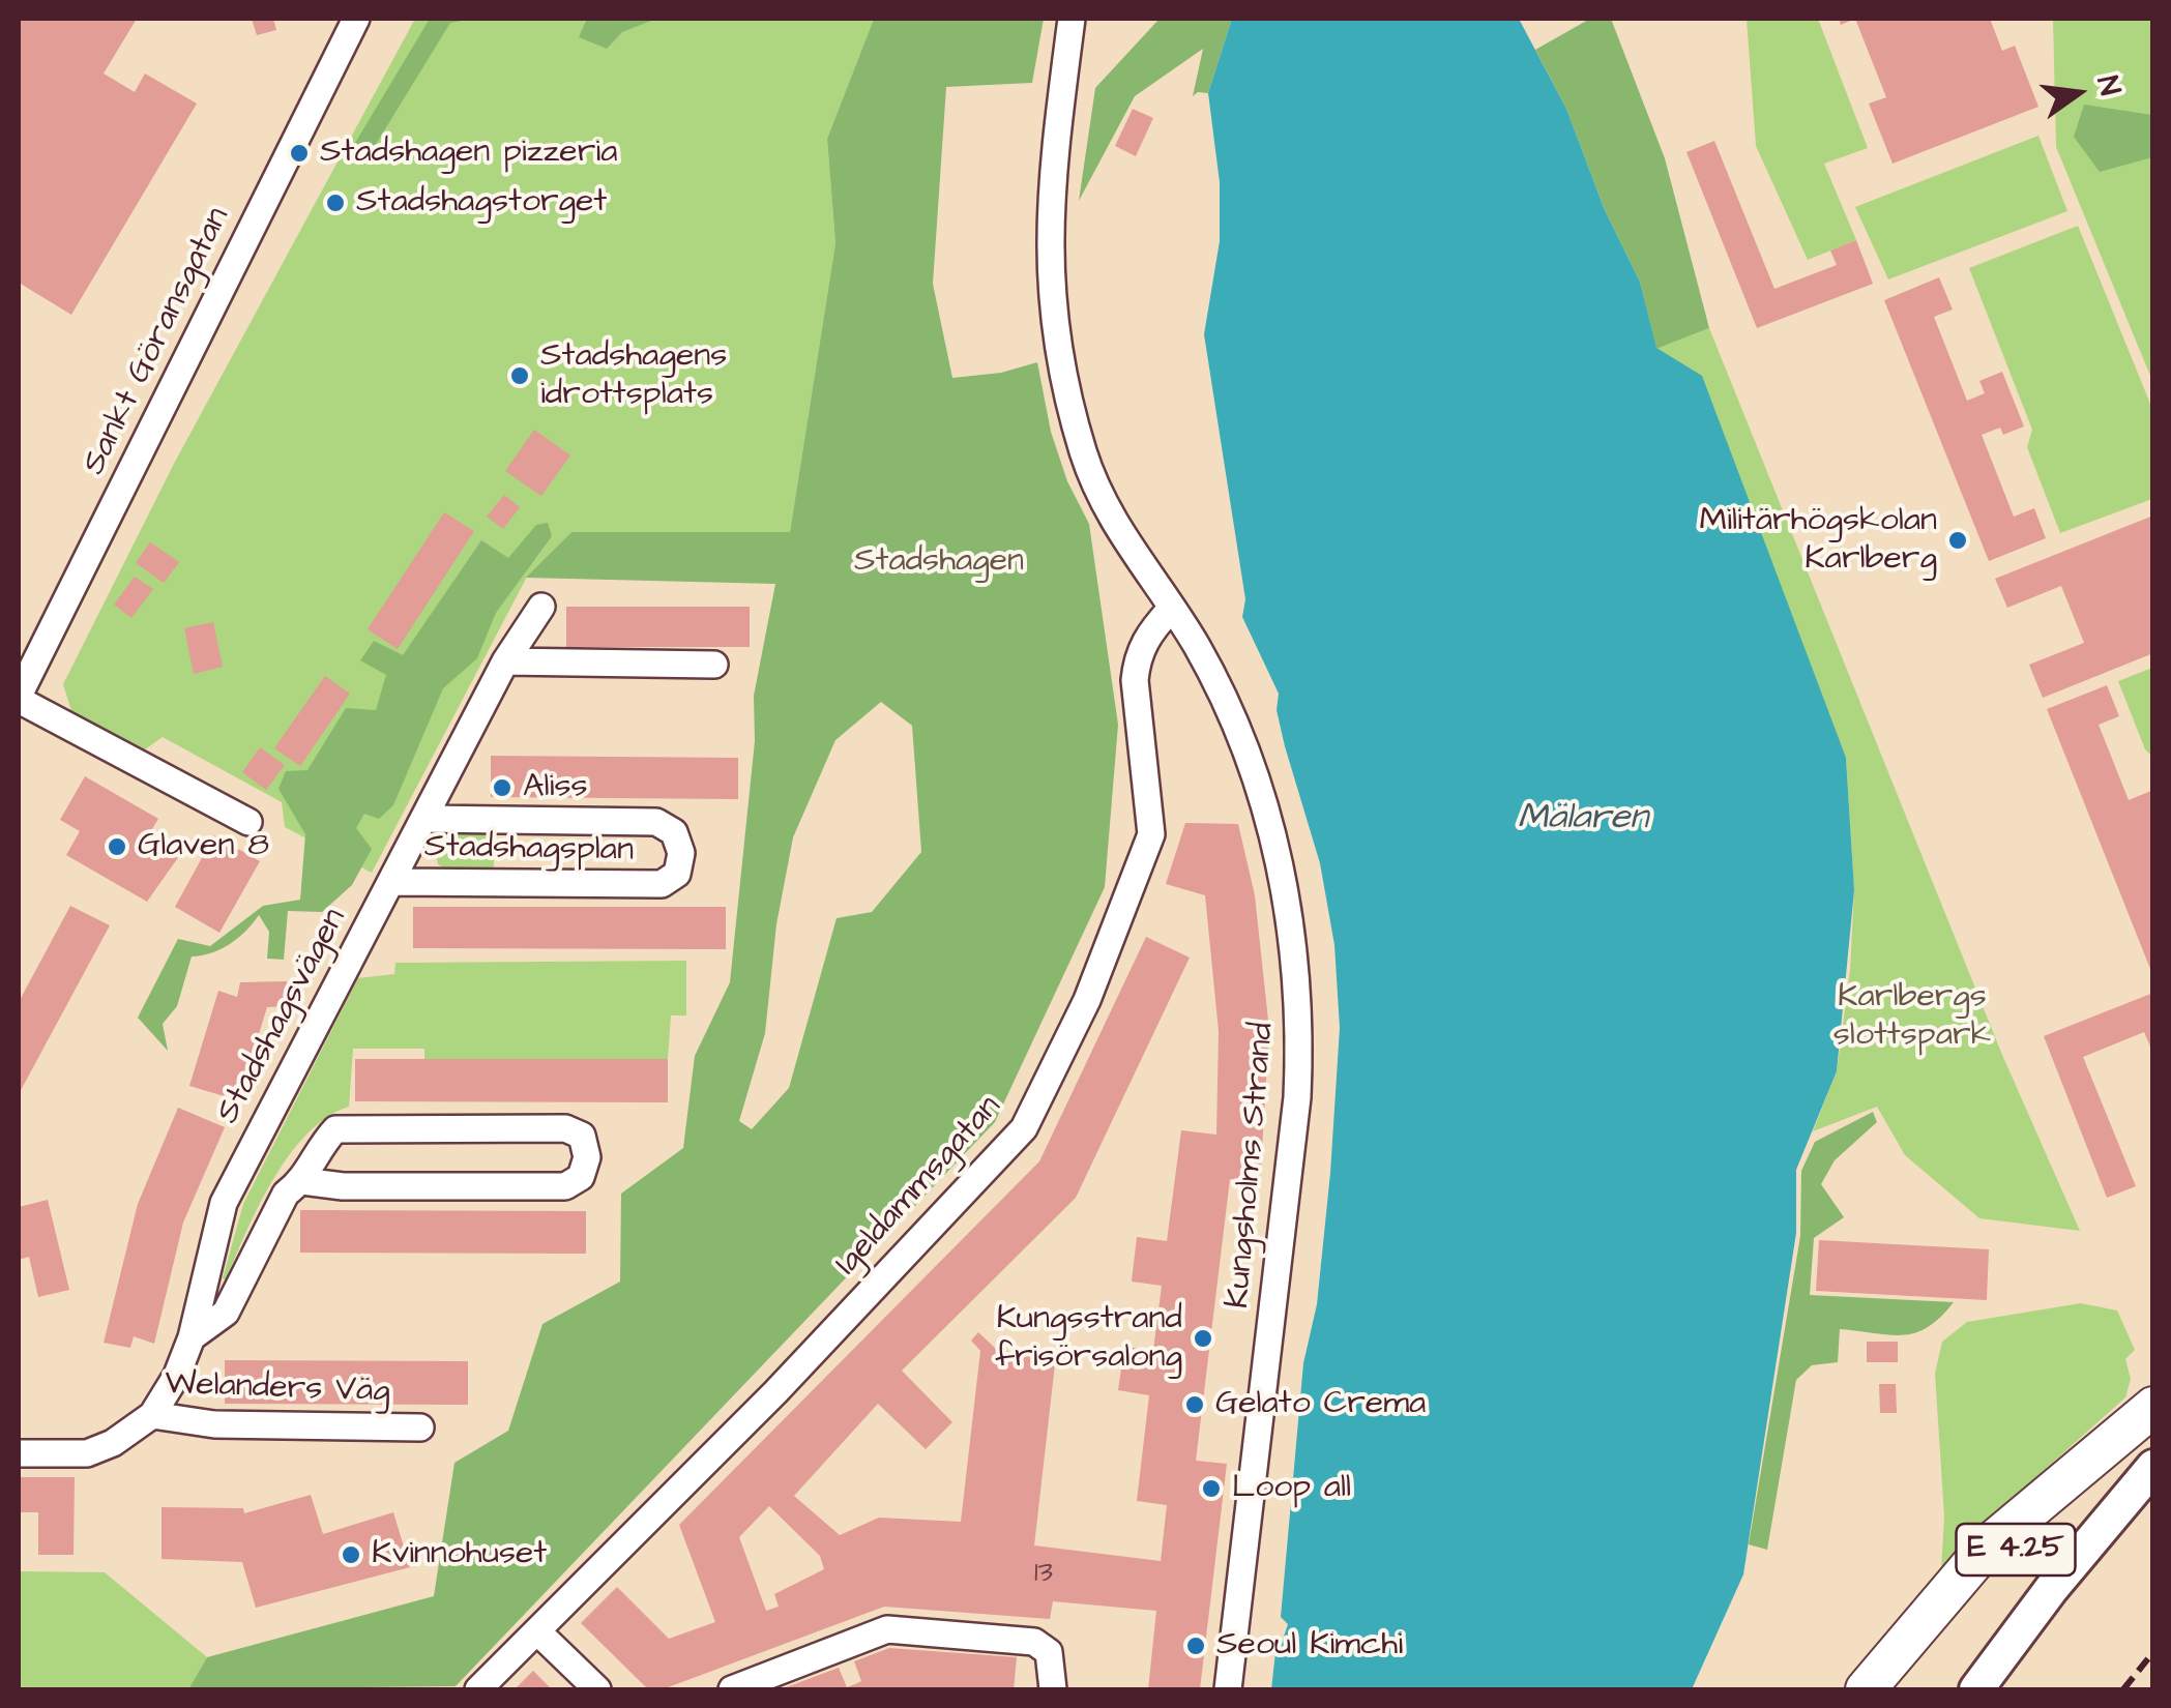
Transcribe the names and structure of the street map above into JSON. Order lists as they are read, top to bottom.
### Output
{
  "streets": {
    "highway": ["E 4.25"],
    "street": [
      "Sankt Göransgatan",
      "Stadshagsplan",
      "Stadshagsvägen",
      "Kungsholms Strand",
      "Igeldammsgatan",
      "Welanders Väg"
    ]
  },
  "crossings": [
    ["Stadshagsplan", "Stadshagsvägen"],
    ["Stadshagsvägen", "Welanders Väg"],
    ["Kungsholms Strand", "Igeldammsgatan"]
  ],
  "water": ["Mälaren"],
  "parks": ["Stadshagen", "Karlbergs slottspark"],
  "places": [
    "Stadshagen pizzeria",
    "Stadshagstorget",
    "Stadshagens idrottsplats",
    "Militärhögskolan Karlberg",
    "Aliss",
    "Glaven 8",
    "Kungsstrand frisörsalong",
    "Gelato Crema",
    "Loop all",
    "Kvinnohuset",
    "Seoul Kimchi"
  ],
  "house_numbers": ["13"],
  "north": "right"
}
